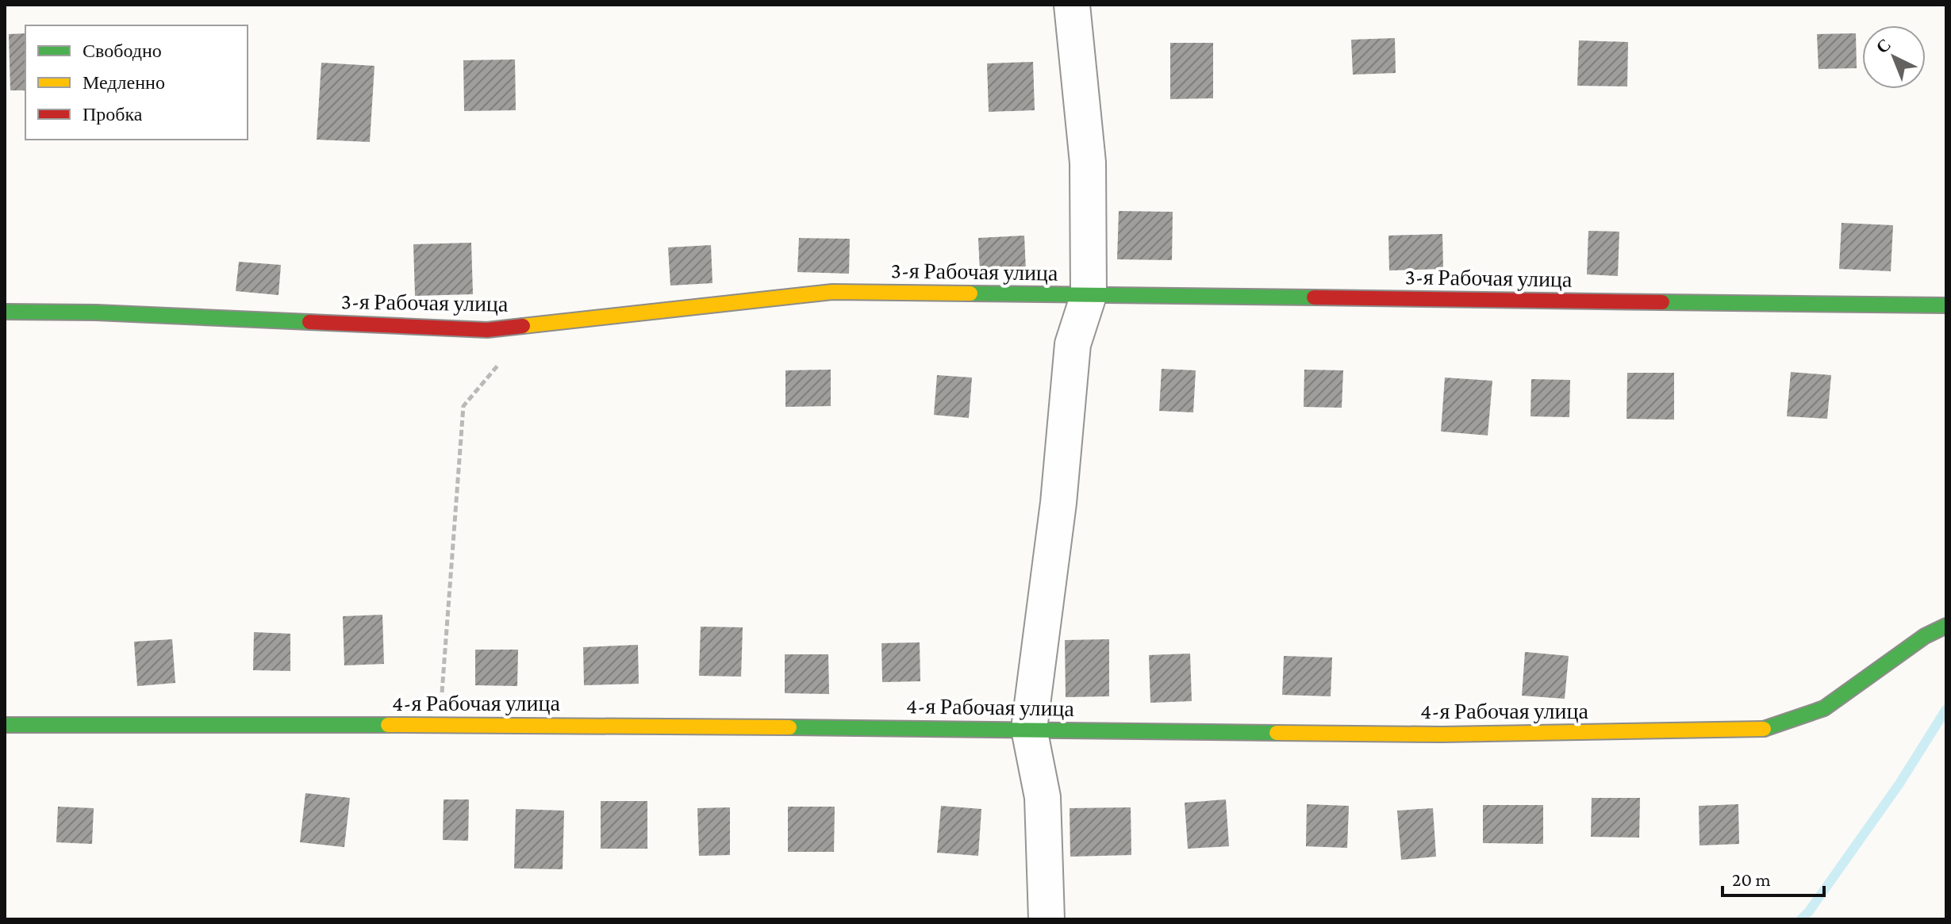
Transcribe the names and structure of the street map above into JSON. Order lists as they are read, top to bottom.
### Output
{
  "streets": {
    "street": ["3-я Рабочая улица", "4-я Рабочая улица"]
  },
  "legend": ["Свободно", "Медленно", "Пробка"],
  "scale_bar": "20 m",
  "north": "top left"
}
